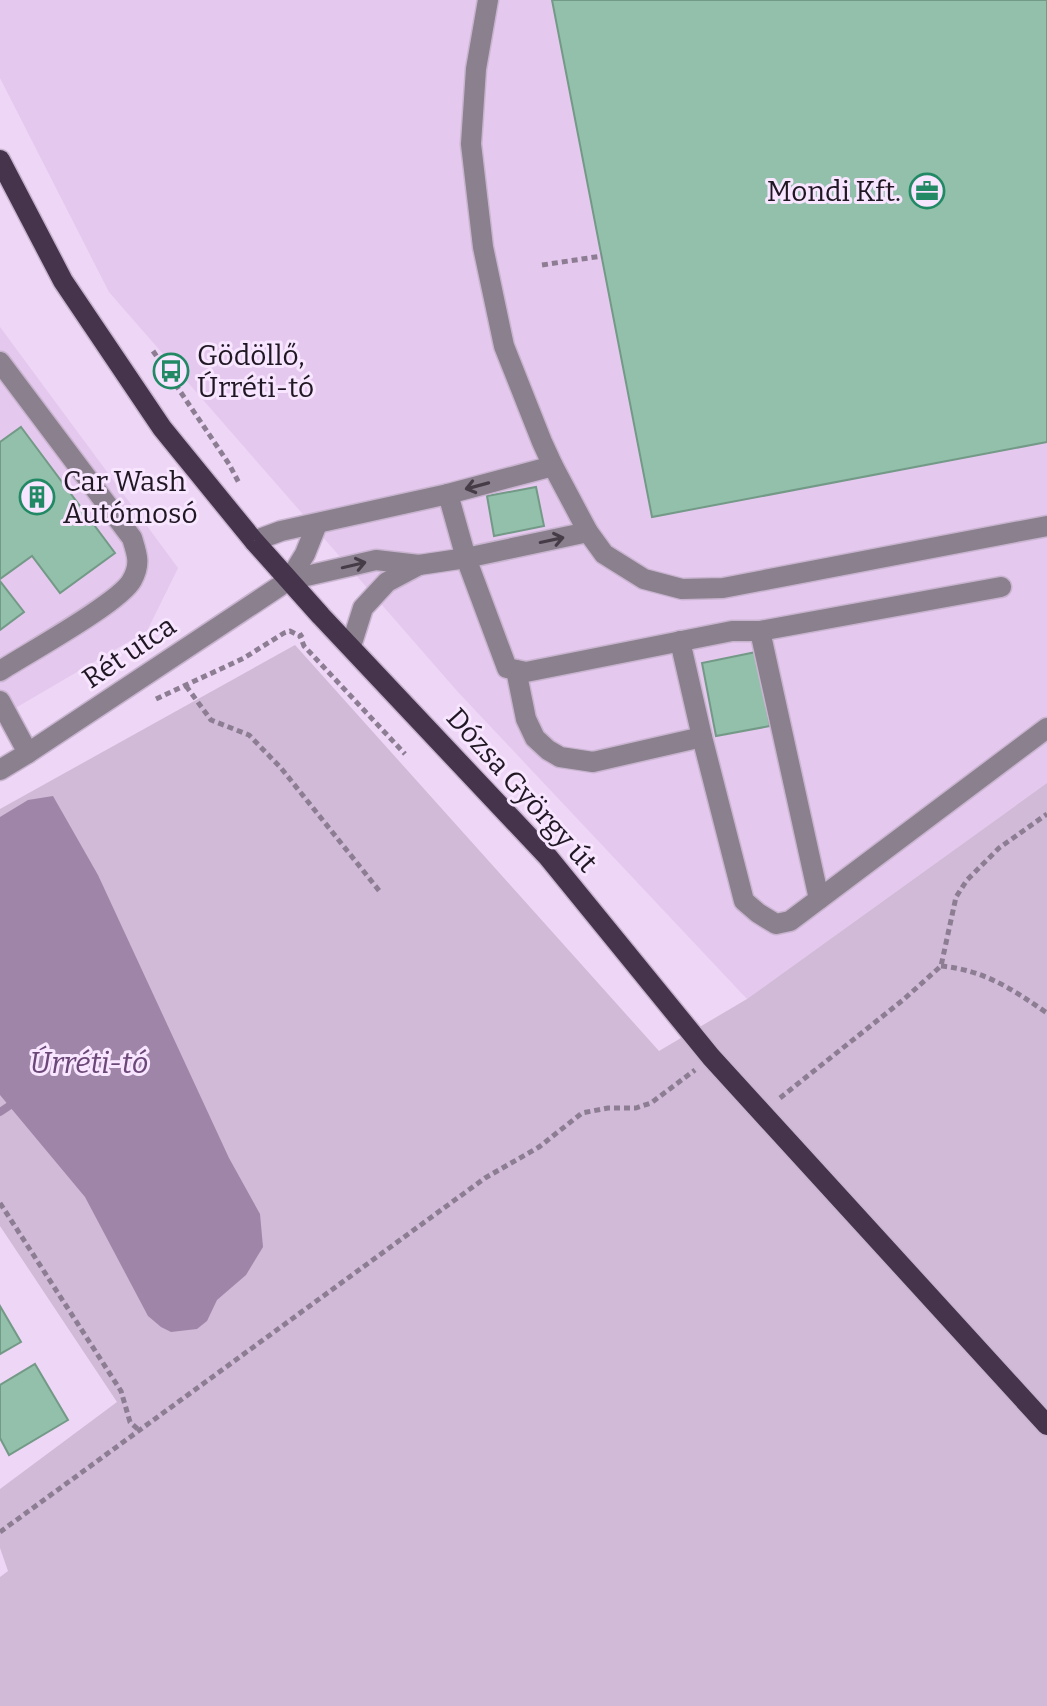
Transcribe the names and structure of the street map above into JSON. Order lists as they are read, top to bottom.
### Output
{
  "streets": {
    "main road": ["Dózsa György út"],
    "street": ["Rét utca"]
  },
  "crossings": [
    ["Rét utca", "Dózsa György út"]
  ],
  "water": ["Úrréti-tó"],
  "places": {
    "office": ["Mondi Kft."],
    "bus stop": ["Gödöllő, Úrréti-tó"],
    "building": ["Car Wash Autómosó"]
  }
}
